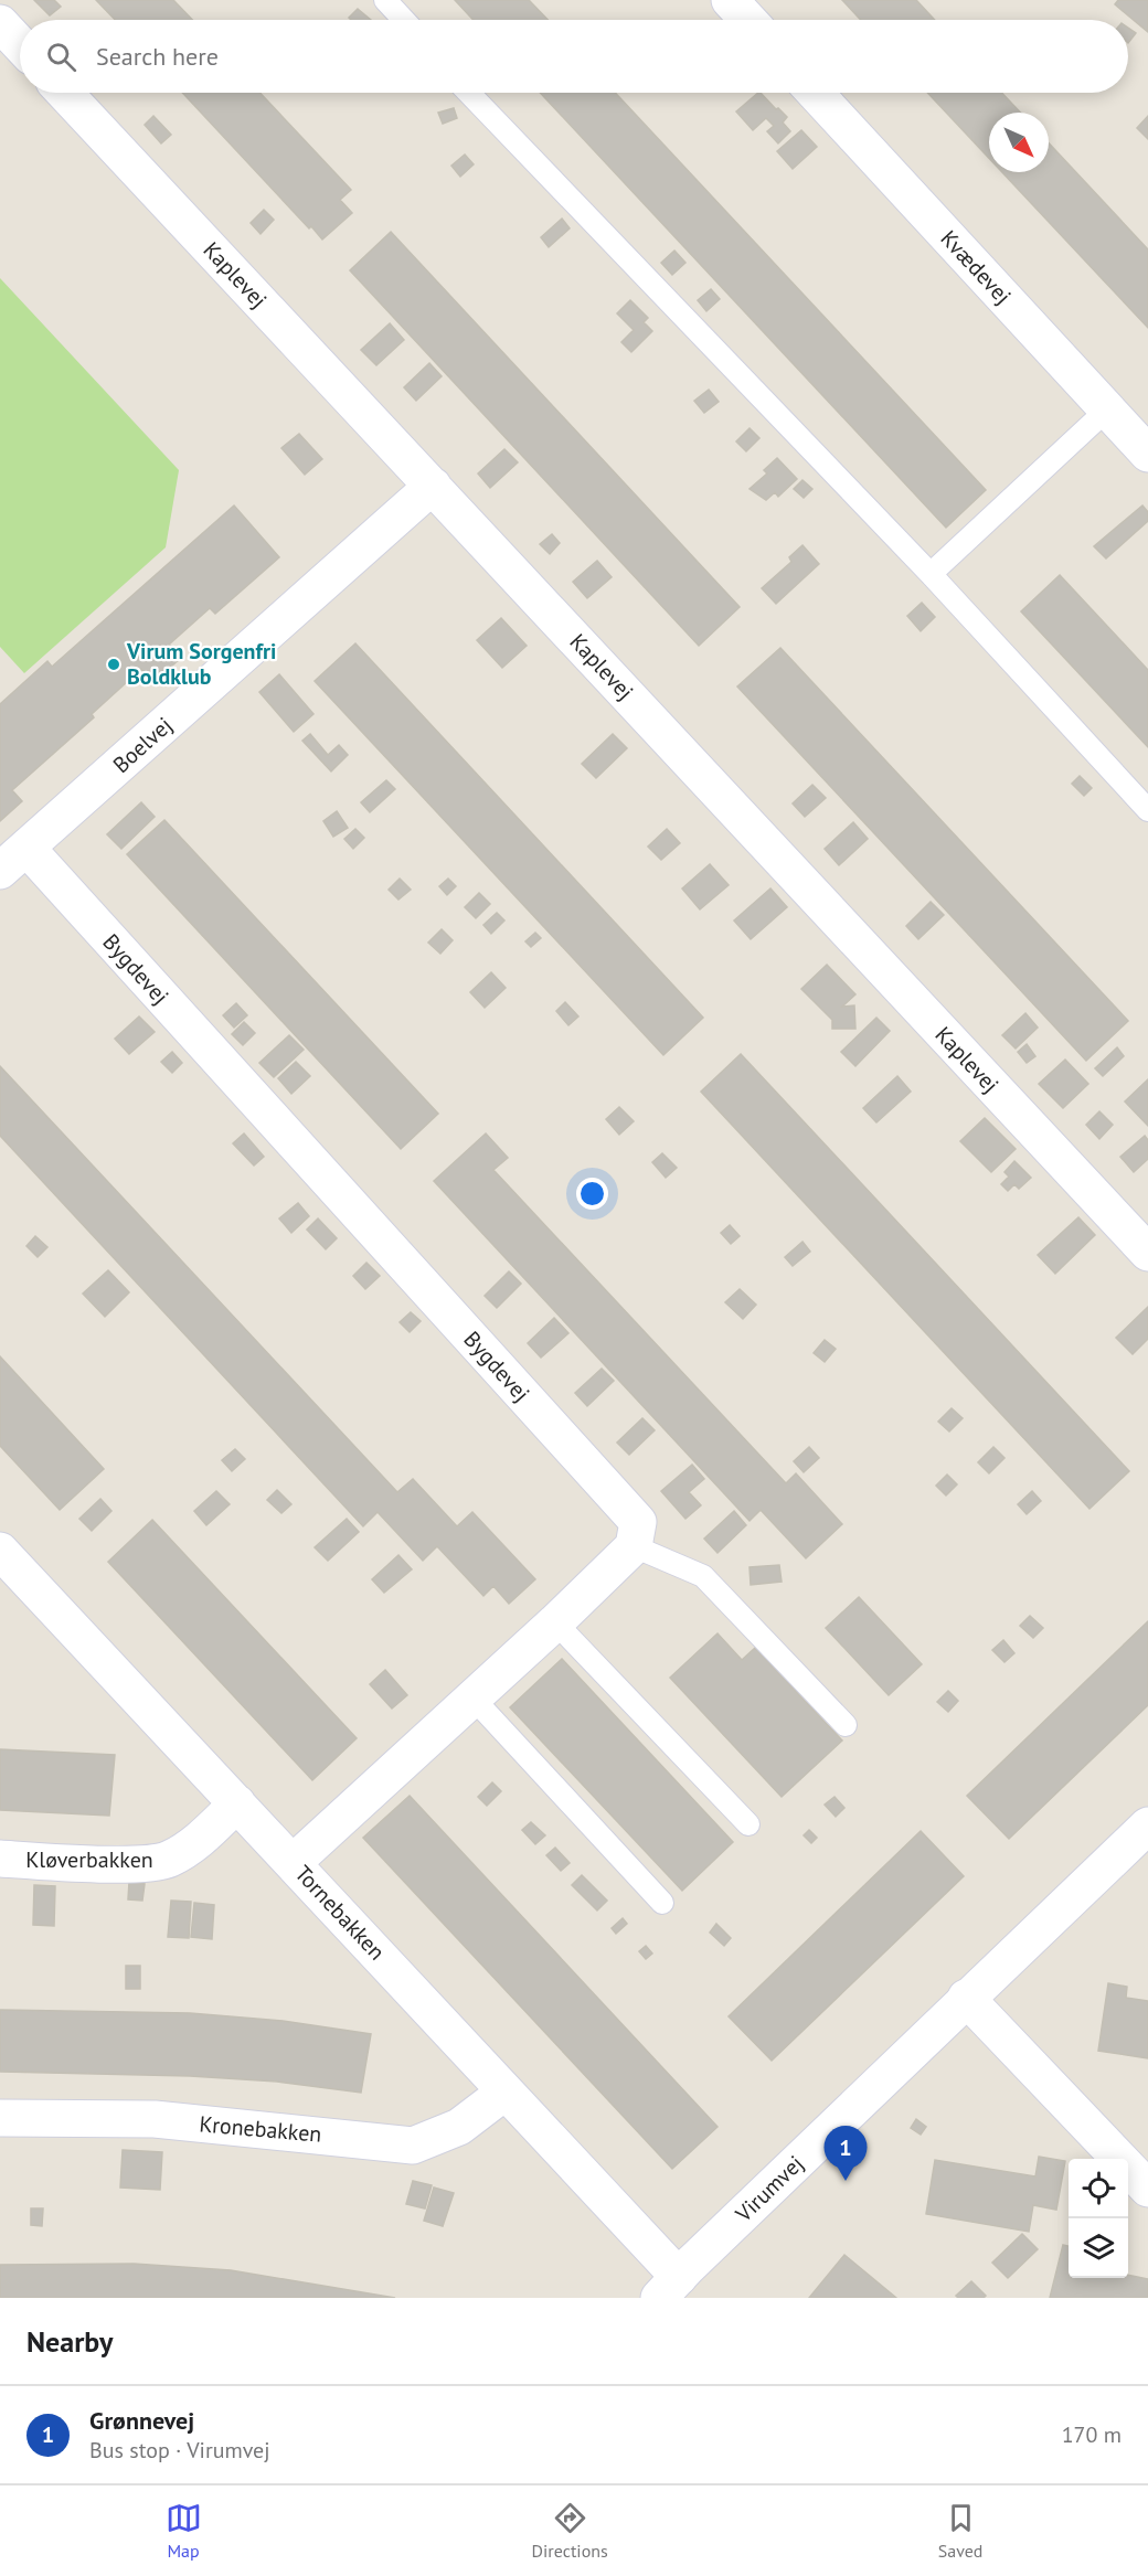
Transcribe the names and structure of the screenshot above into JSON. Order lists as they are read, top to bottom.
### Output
{
  "streets": {
    "street": [
      "Kvædevej",
      "Kaplevej",
      "Boelvej",
      "Bygdevej",
      "Kløverbakken",
      "Tornebakken",
      "Kronebakken",
      "Virumvej"
    ]
  },
  "crossings": [
    ["Kaplevej", "Boelvej"],
    ["Boelvej", "Bygdevej"],
    ["Kløverbakken", "Tornebakken"],
    ["Tornebakken", "Kronebakken"],
    ["Tornebakken", "Virumvej"]
  ],
  "places": ["Virum Sorgenfri Boldklub"],
  "north": "bottom right",
  "page": {
    "search": "Search here",
    "pins": "1",
    "heading": "Nearby",
    "list": [
      {
        "mark": "1",
        "name": "Grønnevej",
        "note": "Bus stop · Virumvej",
        "value": "170 m"
      }
    ],
    "nav": ["Map", "Directions", "Saved"]
  }
}
